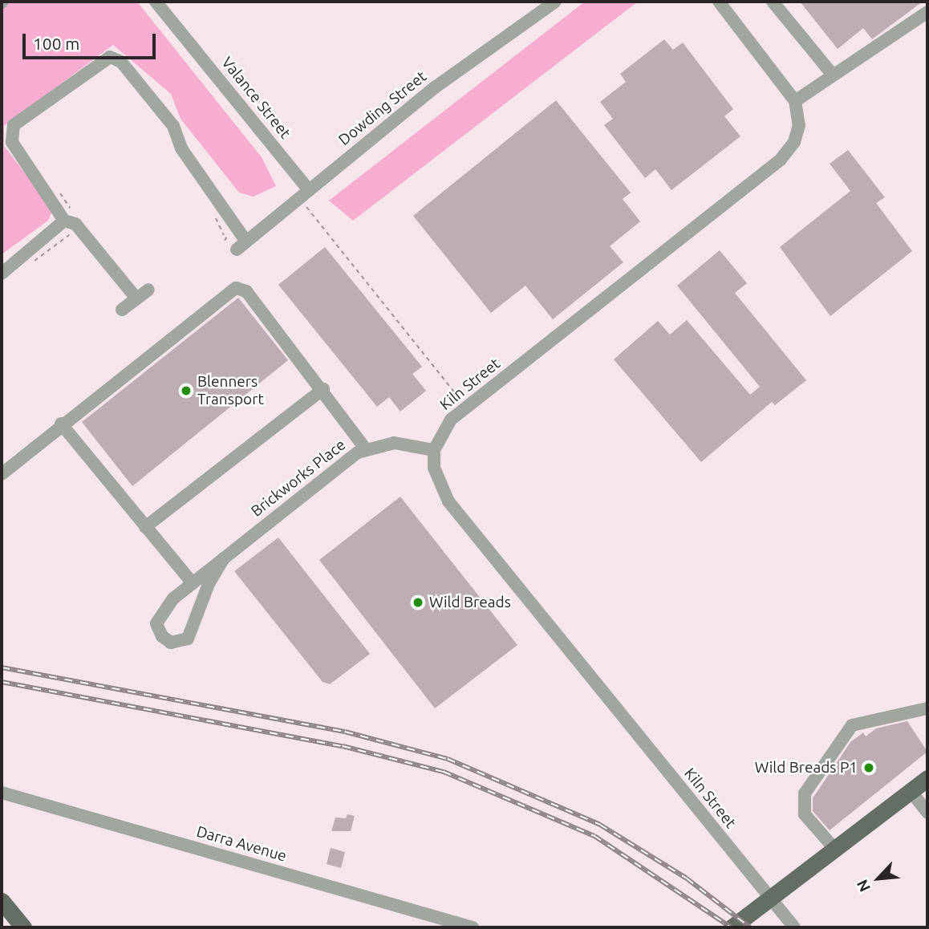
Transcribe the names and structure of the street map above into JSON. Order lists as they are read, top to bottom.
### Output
{
  "streets": {
    "street": [
      "Valance Street",
      "Dowding Street",
      "Kiln Street",
      "Brickworks Place",
      "Darra Avenue"
    ]
  },
  "crossings": [
    ["Valance Street", "Dowding Street"],
    ["Kiln Street", "Brickworks Place"]
  ],
  "places": ["Blenners Transport", "Wild Breads", "Wild Breads P1"],
  "scale_bar": "100 m",
  "north": "bottom left"
}
